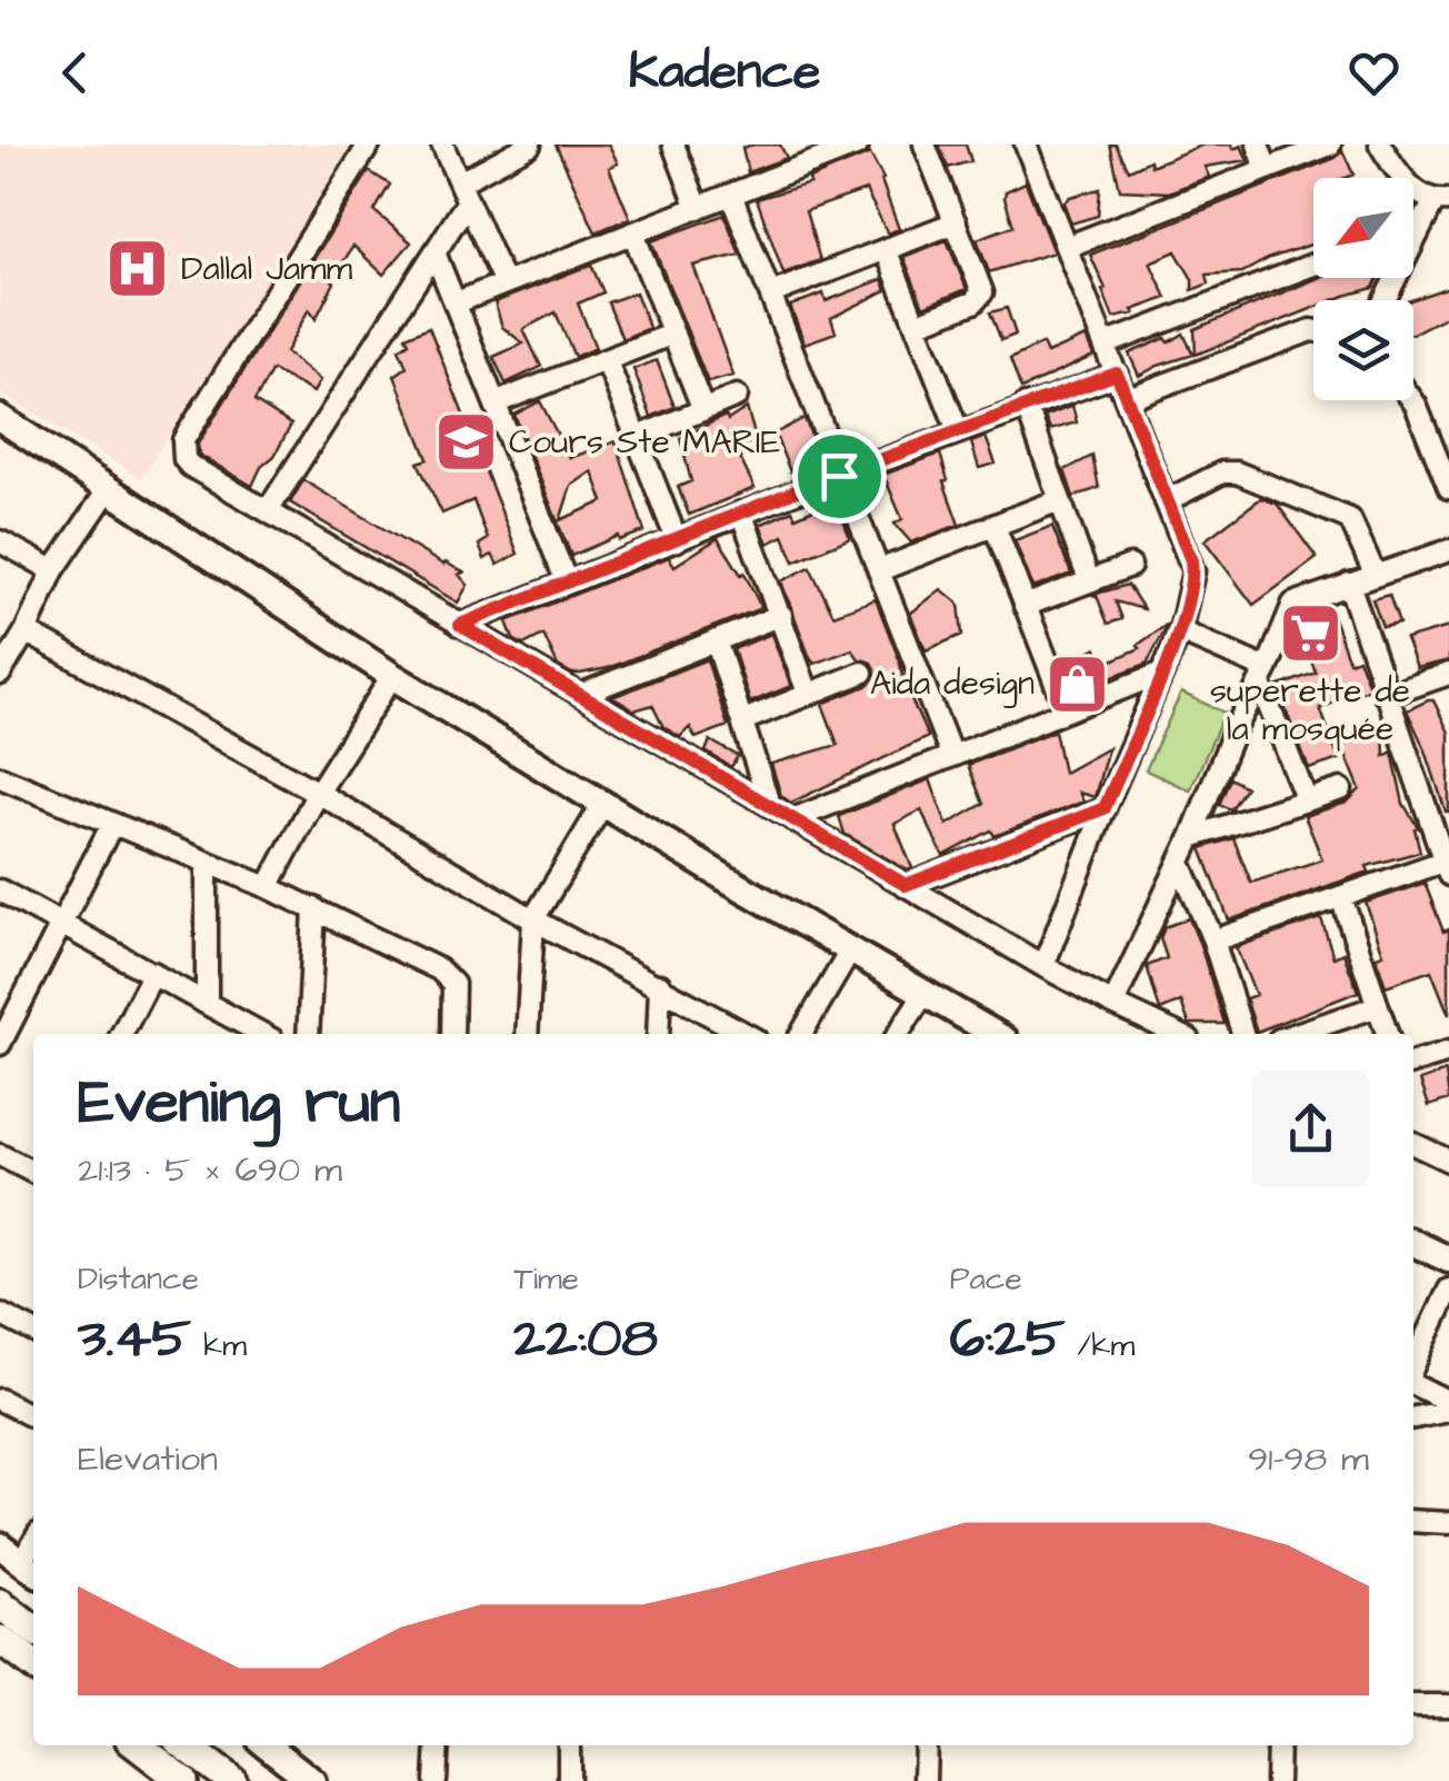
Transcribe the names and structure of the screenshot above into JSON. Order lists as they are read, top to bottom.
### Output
{
  "places": {
    "hospital": ["Dallal Jamm"],
    "school or university": ["Cours Ste MARIE"],
    "supermarket": ["superette de la mosquée"],
    "shop": ["Aida design"]
  },
  "north": "bottom left",
  "page": {
    "header": "Kadence",
    "heading": ["Evening run", "21:13 · 5 × 690 m"],
    "stats": [
      ["Distance", "3.45 km"],
      ["Time", "22:08"],
      ["Pace", "6:25 /km"]
    ],
    "chart": ["Elevation", "91–98 m"]
  }
}
